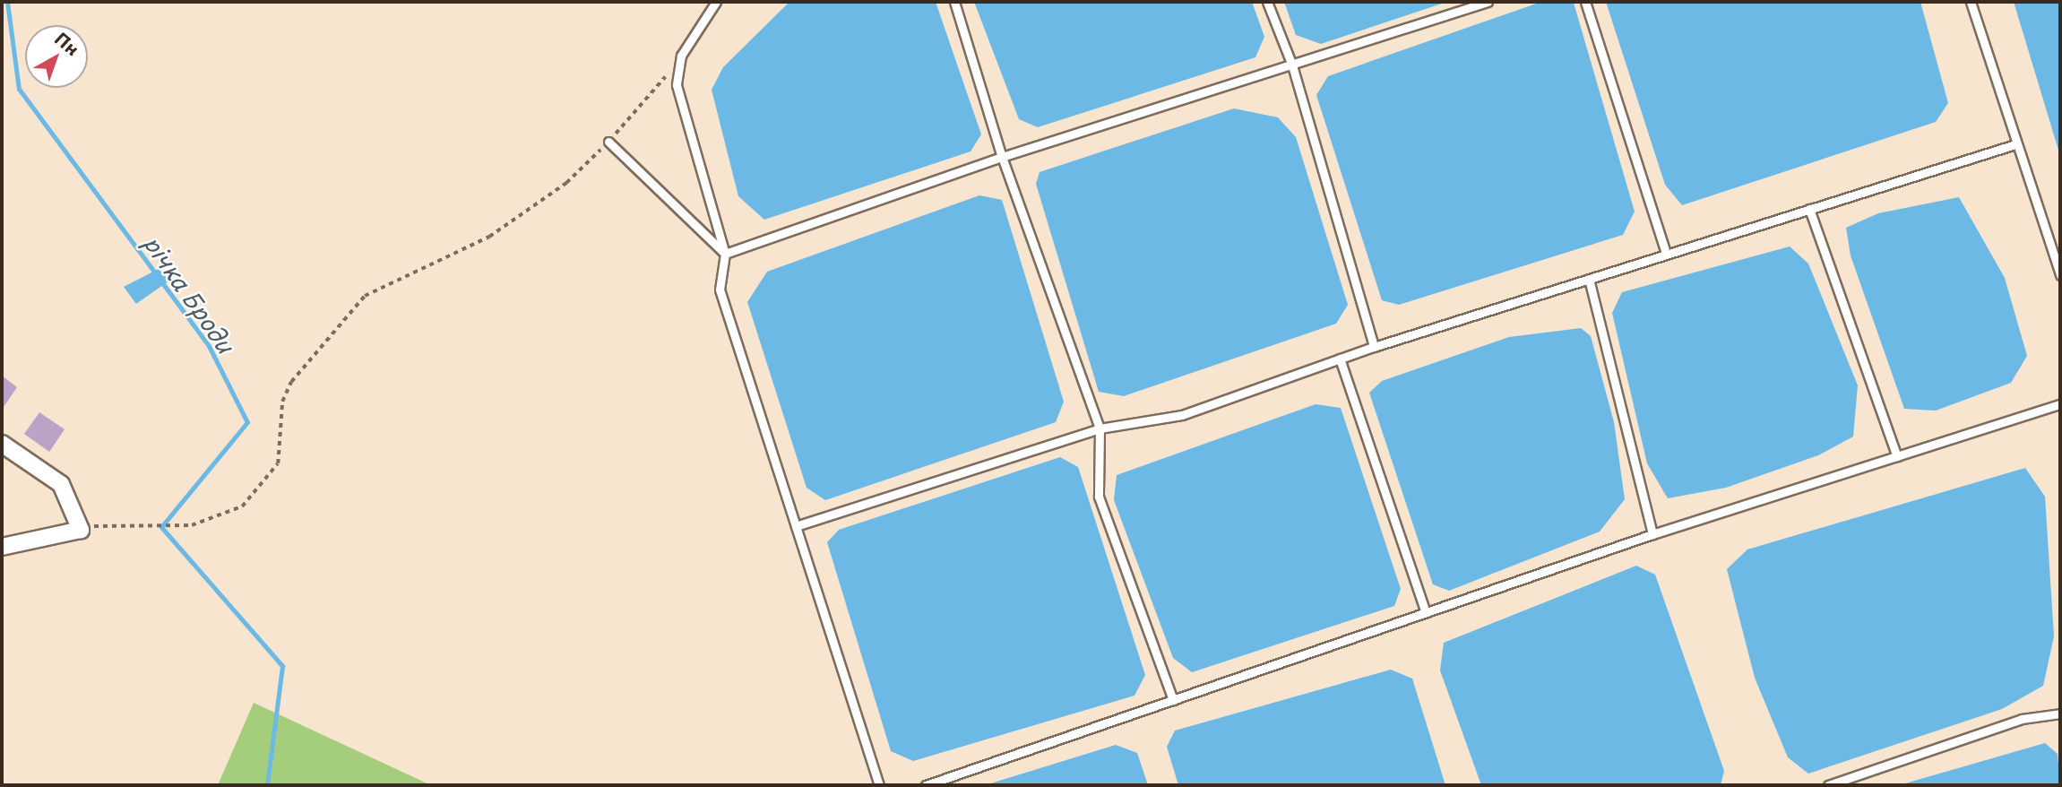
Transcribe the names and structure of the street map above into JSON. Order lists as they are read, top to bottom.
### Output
{
  "water": ["річка Броди"],
  "north": "top right"
}
